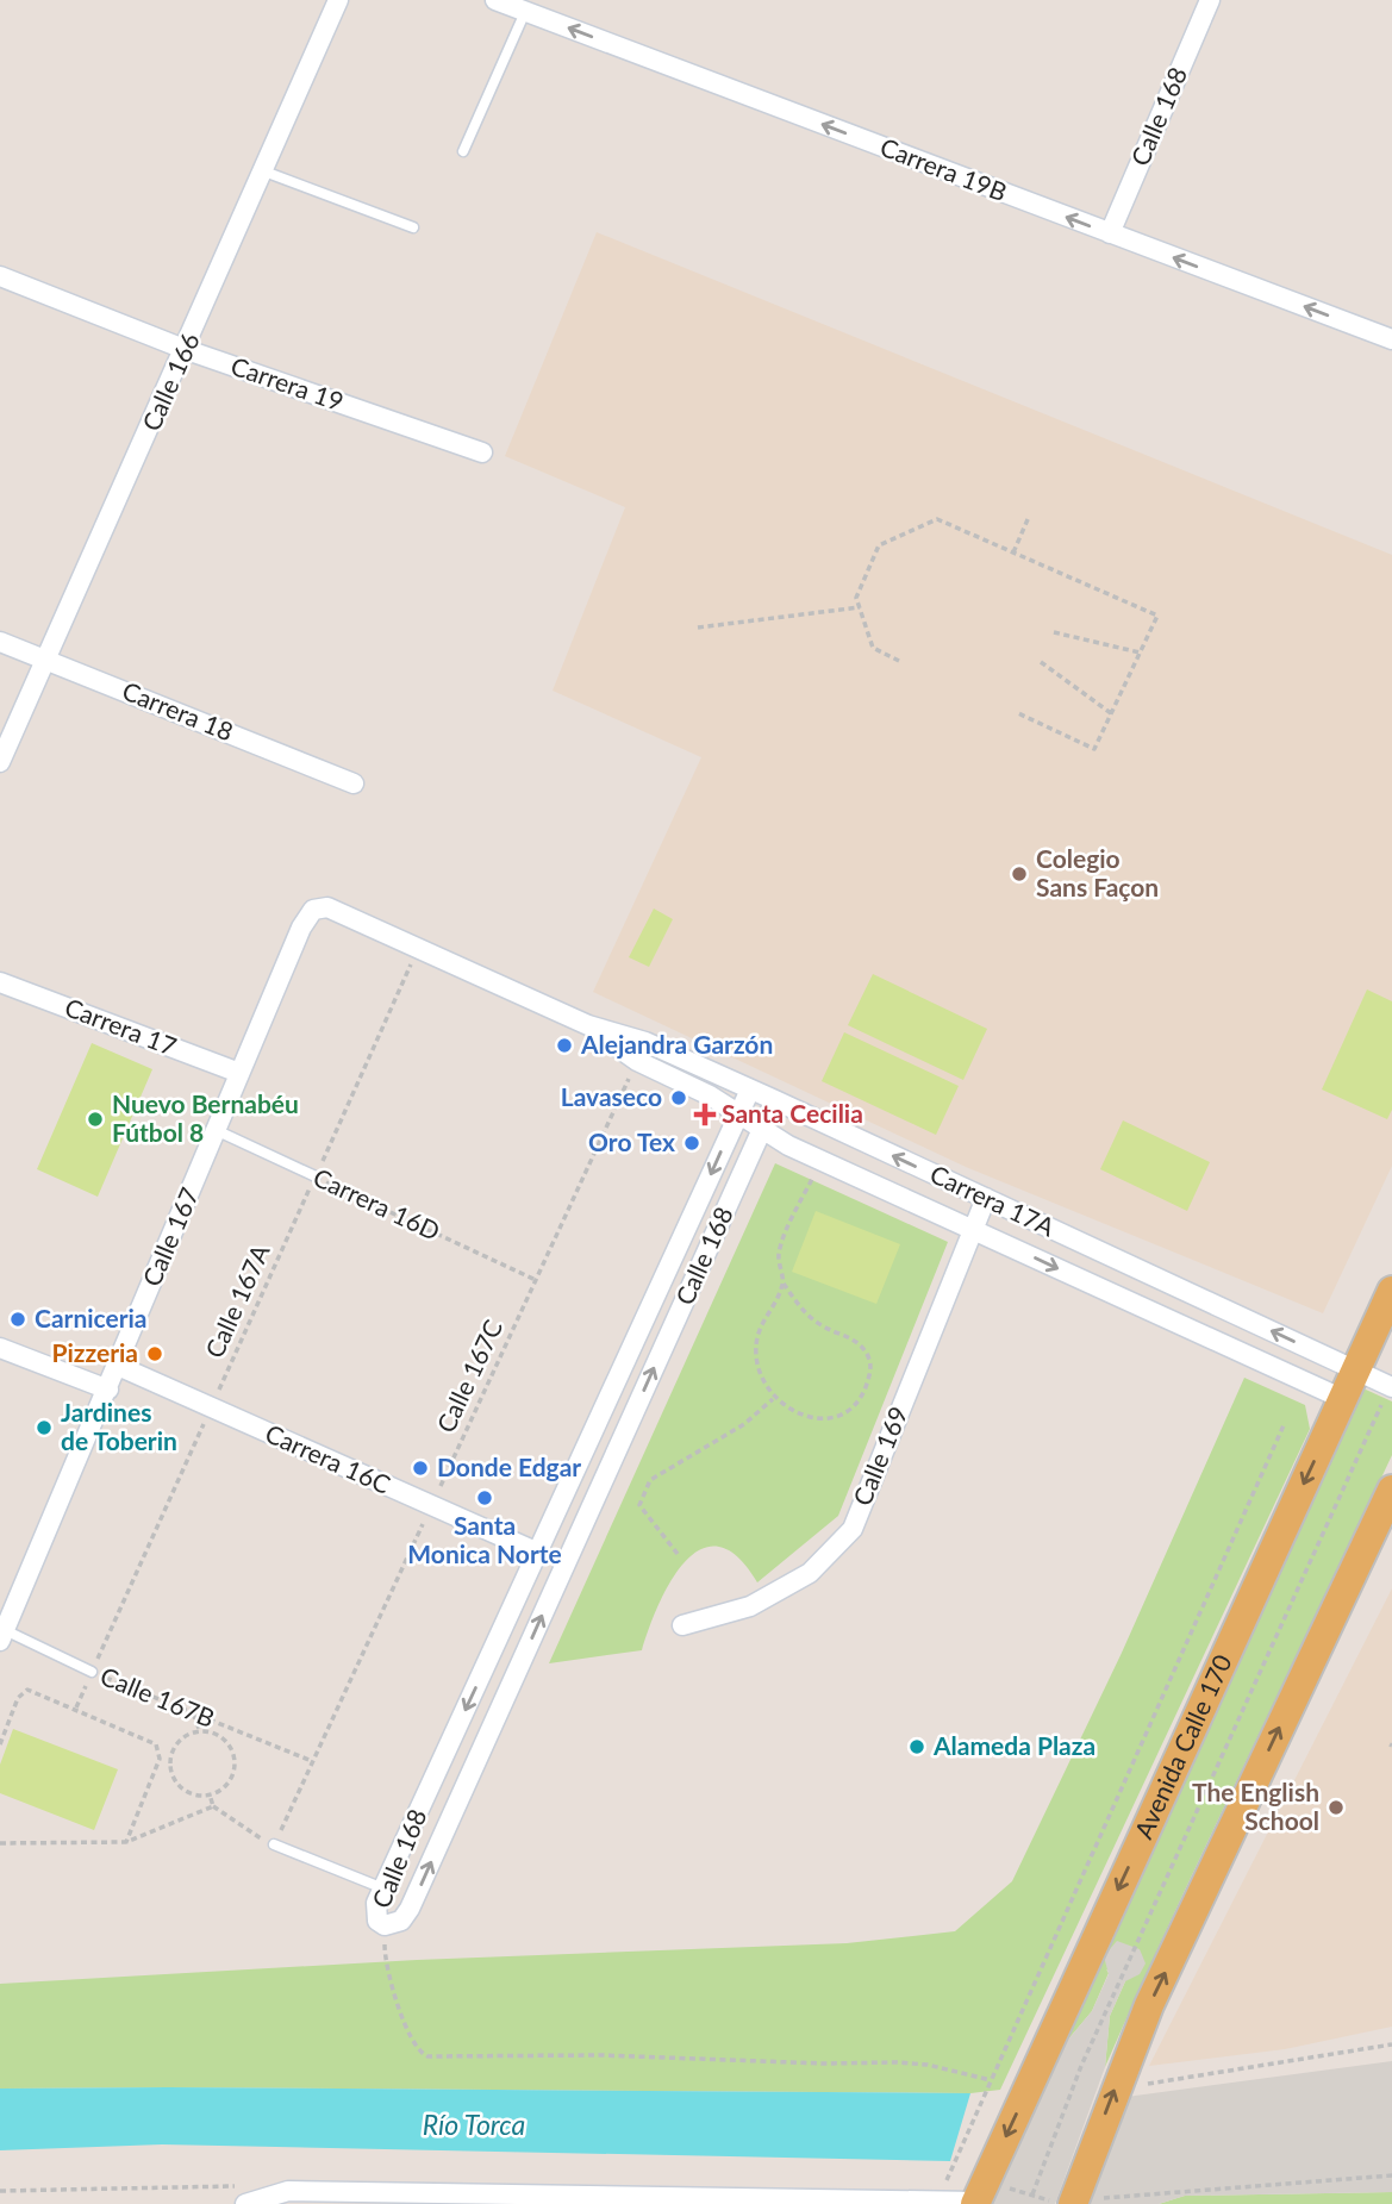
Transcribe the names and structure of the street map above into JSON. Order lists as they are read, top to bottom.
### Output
{
  "streets": {
    "main road": ["Avenida Calle 170"],
    "street": [
      "Calle 168",
      "Carrera 19B",
      "Calle 166",
      "Carrera 19",
      "Carrera 18",
      "Carrera 17",
      "Carrera 17A",
      "Calle 167",
      "Calle 169",
      "Carrera 16C"
    ],
    "lane": ["Carrera 16D", "Calle 167B"],
    "path": ["Calle 167A", "Calle 167C"]
  },
  "crossings": [
    ["Calle 168", "Carrera 19B"],
    ["Calle 168", "Carrera 17A"],
    ["Calle 168", "Carrera 16C"],
    ["Calle 166", "Carrera 19"],
    ["Calle 166", "Carrera 18"],
    ["Carrera 17", "Calle 167"],
    ["Carrera 17A", "Calle 167"],
    ["Carrera 17A", "Calle 167A"],
    ["Carrera 17A", "Calle 167C"],
    ["Carrera 17A", "Calle 169"],
    ["Carrera 17A", "Avenida Calle 170"],
    ["Carrera 16D", "Calle 167"],
    ["Carrera 16D", "Calle 167A"],
    ["Carrera 16D", "Calle 167C"],
    ["Calle 167", "Carrera 16C"],
    ["Calle 167", "Calle 167B"],
    ["Calle 167A", "Carrera 16C"],
    ["Calle 167A", "Calle 167B"],
    ["Calle 167C", "Carrera 16C"],
    ["Calle 167C", "Calle 167B"]
  ],
  "one_way": ["Carrera 19B"],
  "water": ["Río Torca"],
  "places": {
    "other": [
      "Colegio Sans Façon",
      "Alejandra Garzón",
      "Lavaseco",
      "Nuevo Bernabéu Fútbol 8",
      "Oro Tex",
      "Carniceria",
      "Pizzeria",
      "Jardines de Toberin",
      "Donde Edgar",
      "Santa Monica Norte",
      "Alameda Plaza",
      "The English School"
    ],
    "health": ["Santa Cecilia"]
  }
}
